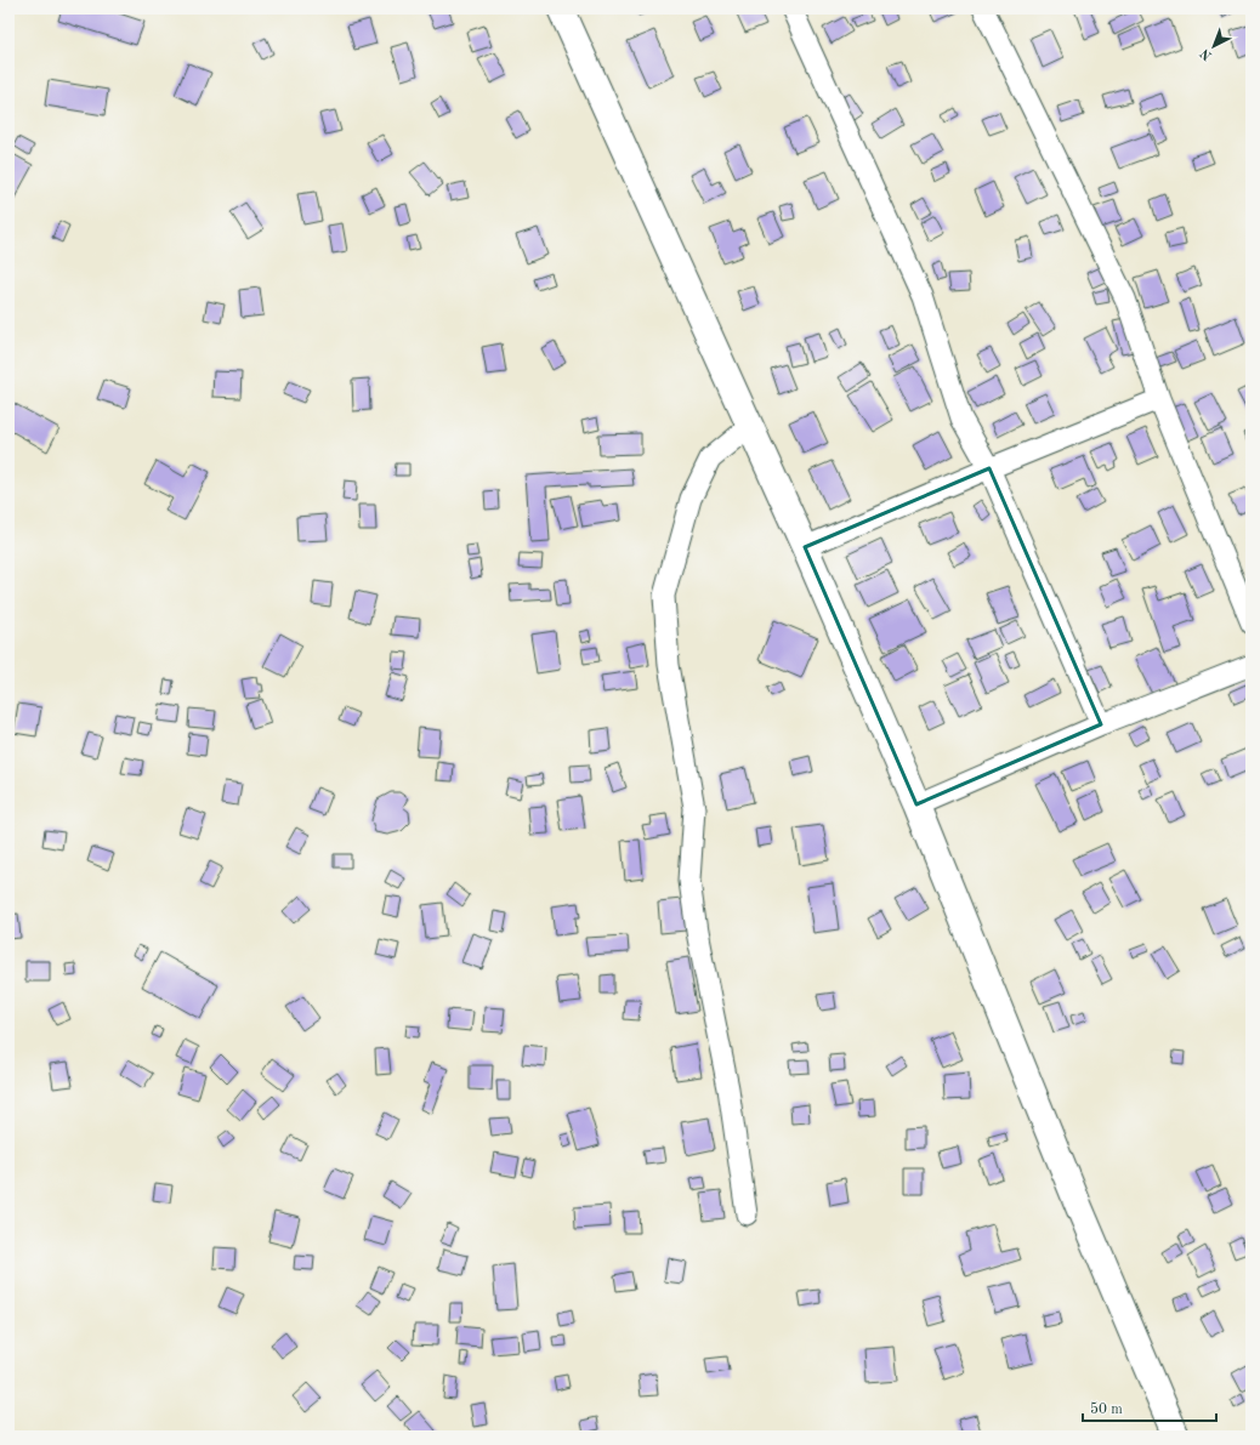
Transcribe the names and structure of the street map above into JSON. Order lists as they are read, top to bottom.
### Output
{
  "scale_bar": "50 m",
  "north": "bottom left"
}
